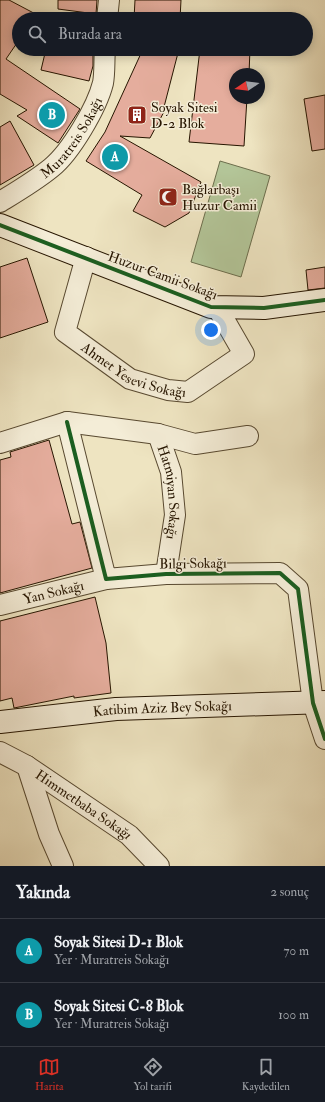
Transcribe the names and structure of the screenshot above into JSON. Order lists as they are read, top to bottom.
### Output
{
  "streets": {
    "street": [
      "Muratreis Sokağı",
      "Huzur Camii Sokağı",
      "Ahmet Yesevi Sokağı",
      "Hatmiyan Sokağı",
      "Bilgi Sokağı",
      "Yan Sokağı",
      "Katibim Aziz Bey Sokağı",
      "Himmetbaba Sokağı"
    ]
  },
  "crossings": [
    ["Huzur Camii Sokağı", "Ahmet Yesevi Sokağı"],
    ["Hatmiyan Sokağı", "Bilgi Sokağı"],
    ["Bilgi Sokağı", "Yan Sokağı"],
    ["Bilgi Sokağı", "Katibim Aziz Bey Sokağı"]
  ],
  "places": {
    "building": ["Soyak Sitesi D-2 Blok"],
    "mosque": ["Bağlarbaşı Huzur Camii"]
  },
  "north": "left",
  "page": {
    "search": "Burada ara",
    "pins": ["B", "A"],
    "heading": ["Yakında", "2 sonuç"],
    "list": [
      {
        "mark": "A",
        "name": "Soyak Sitesi D-1 Blok",
        "note": "Yer · Muratreis Sokağı",
        "value": "70 m"
      },
      {
        "mark": "B",
        "name": "Soyak Sitesi C-8 Blok",
        "note": "Yer · Muratreis Sokağı",
        "value": "100 m"
      }
    ],
    "nav": ["Harita", "Yol tarifi", "Kaydedilen"]
  }
}
